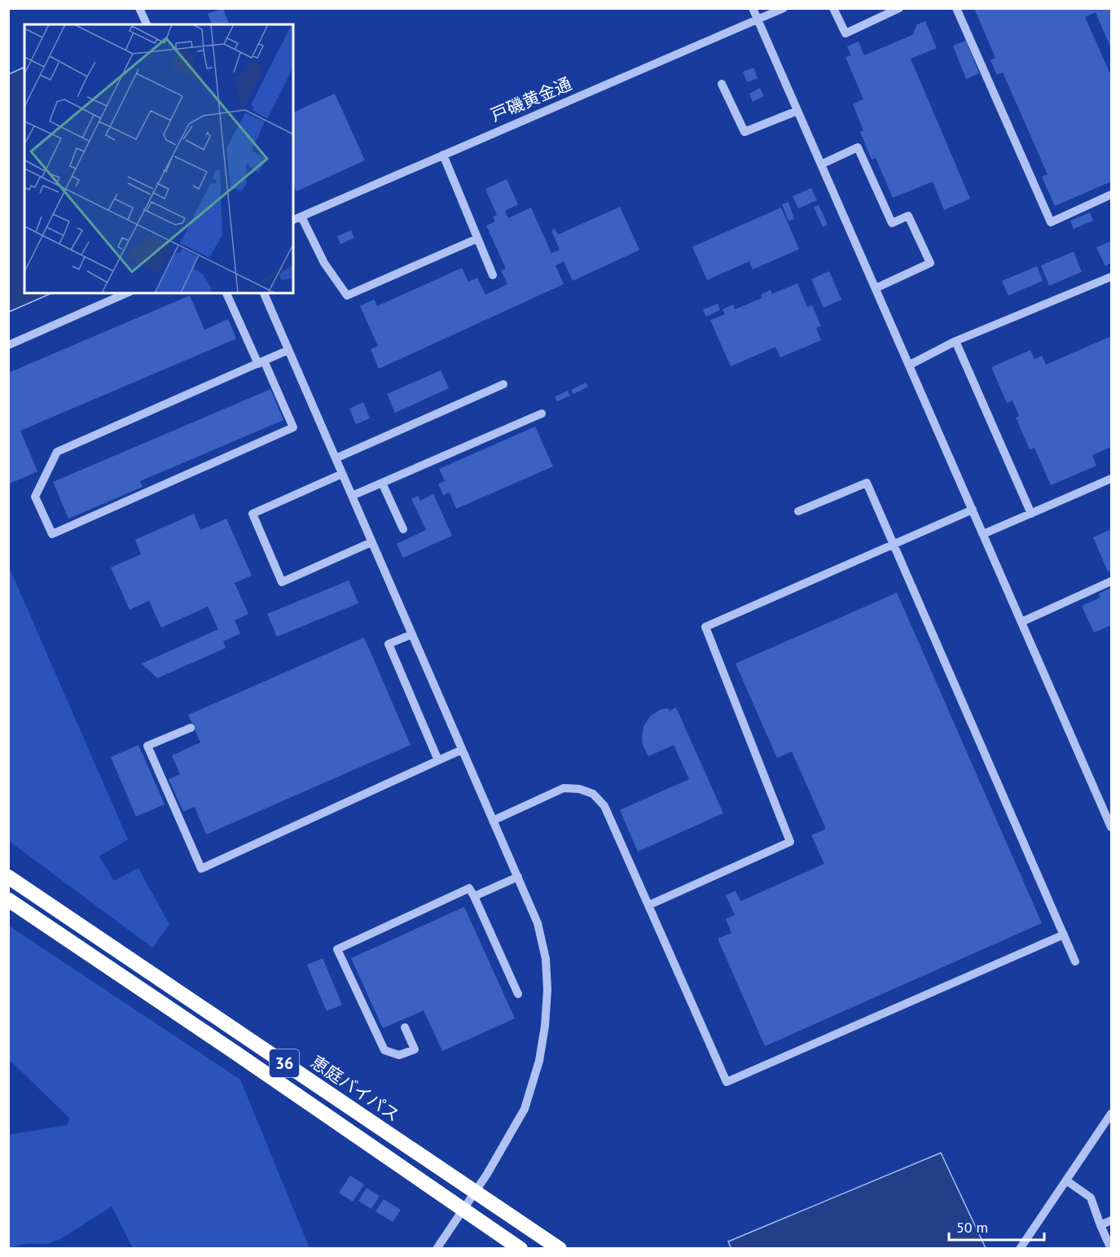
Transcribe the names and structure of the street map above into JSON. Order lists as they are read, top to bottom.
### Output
{
  "streets": {
    "highway": ["36", "恵庭バイパス"],
    "street": ["戸磯黄金通"]
  },
  "scale_bar": "50 m"
}
